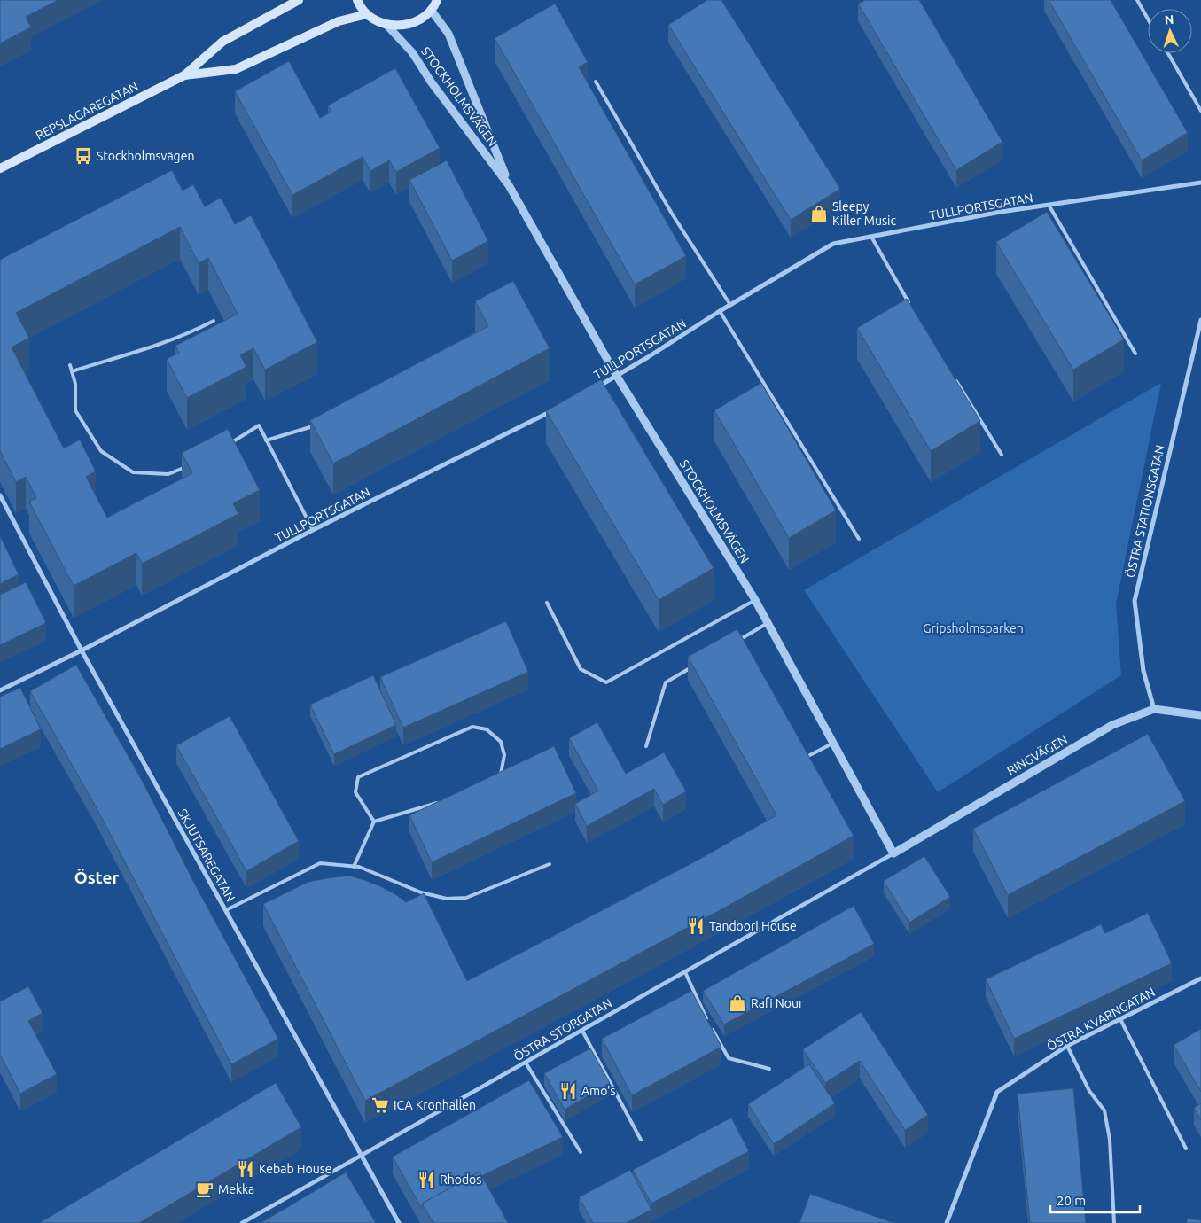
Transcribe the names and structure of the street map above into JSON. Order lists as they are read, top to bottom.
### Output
{
  "streets": {
    "main road": ["REPSLAGAREGATAN"],
    "street": [
      "STOCKHOLMSVÄGEN",
      "TULLPORTSGATAN",
      "ÖSTRA STATIONSGATAN",
      "RINGVÄGEN",
      "SKJUTSAREGATAN",
      "ÖSTRA KVARNGATAN",
      "ÖSTRA STORGATAN"
    ]
  },
  "crossings": [
    ["STOCKHOLMSVÄGEN", "TULLPORTSGATAN"],
    ["STOCKHOLMSVÄGEN", "RINGVÄGEN"],
    ["STOCKHOLMSVÄGEN", "ÖSTRA STORGATAN"],
    ["TULLPORTSGATAN", "SKJUTSAREGATAN"],
    ["ÖSTRA STATIONSGATAN", "RINGVÄGEN"],
    ["RINGVÄGEN", "ÖSTRA STORGATAN"],
    ["SKJUTSAREGATAN", "ÖSTRA STORGATAN"]
  ],
  "districts": ["Öster"],
  "parks": ["Gripsholmsparken"],
  "places": {
    "bus stop": ["Stockholmsvägen"],
    "shop": ["Sleepy Killer Music", "Rafi Nour"],
    "restaurant": [
      "Tandoori House",
      "Amo's",
      "Kebab House",
      "Rhodos"
    ],
    "supermarket": ["ICA Kronhallen"],
    "cafe": ["Mekka"]
  },
  "scale_bar": "20 m",
  "north": "top"
}
